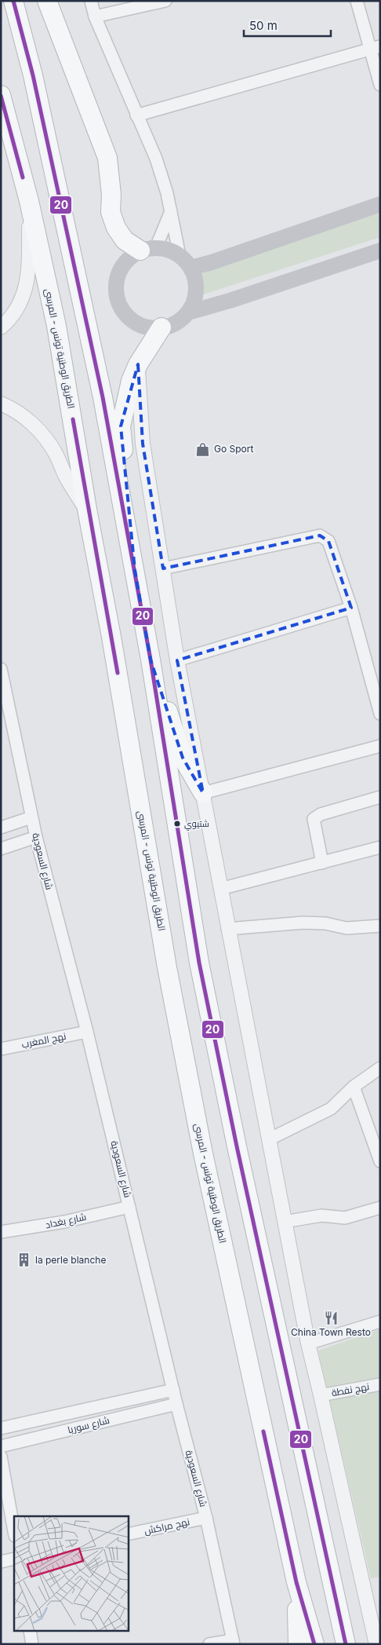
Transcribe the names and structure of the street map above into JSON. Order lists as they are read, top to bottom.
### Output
{
  "streets": {
    "highway": ["الطريق الوطنية تونس - المرسى"],
    "street": [
      "شارع السعودية",
      "نهج المغرب",
      "شارع بغداد",
      "نهج نفطة",
      "شارع سوريا",
      "نهج مراكش"
    ]
  },
  "crossings": [
    ["شارع السعودية", "نهج المغرب"],
    ["شارع السعودية", "شارع بغداد"],
    ["شارع السعودية", "شارع سوريا"],
    ["شارع السعودية", "نهج مراكش"]
  ],
  "places": {
    "shop": ["Go Sport"],
    "other": ["شتيوي"],
    "building": ["la perle blanche"],
    "restaurant": ["China Town Resto"]
  },
  "lines": ["transit line 20"],
  "scale_bar": "50 m"
}
